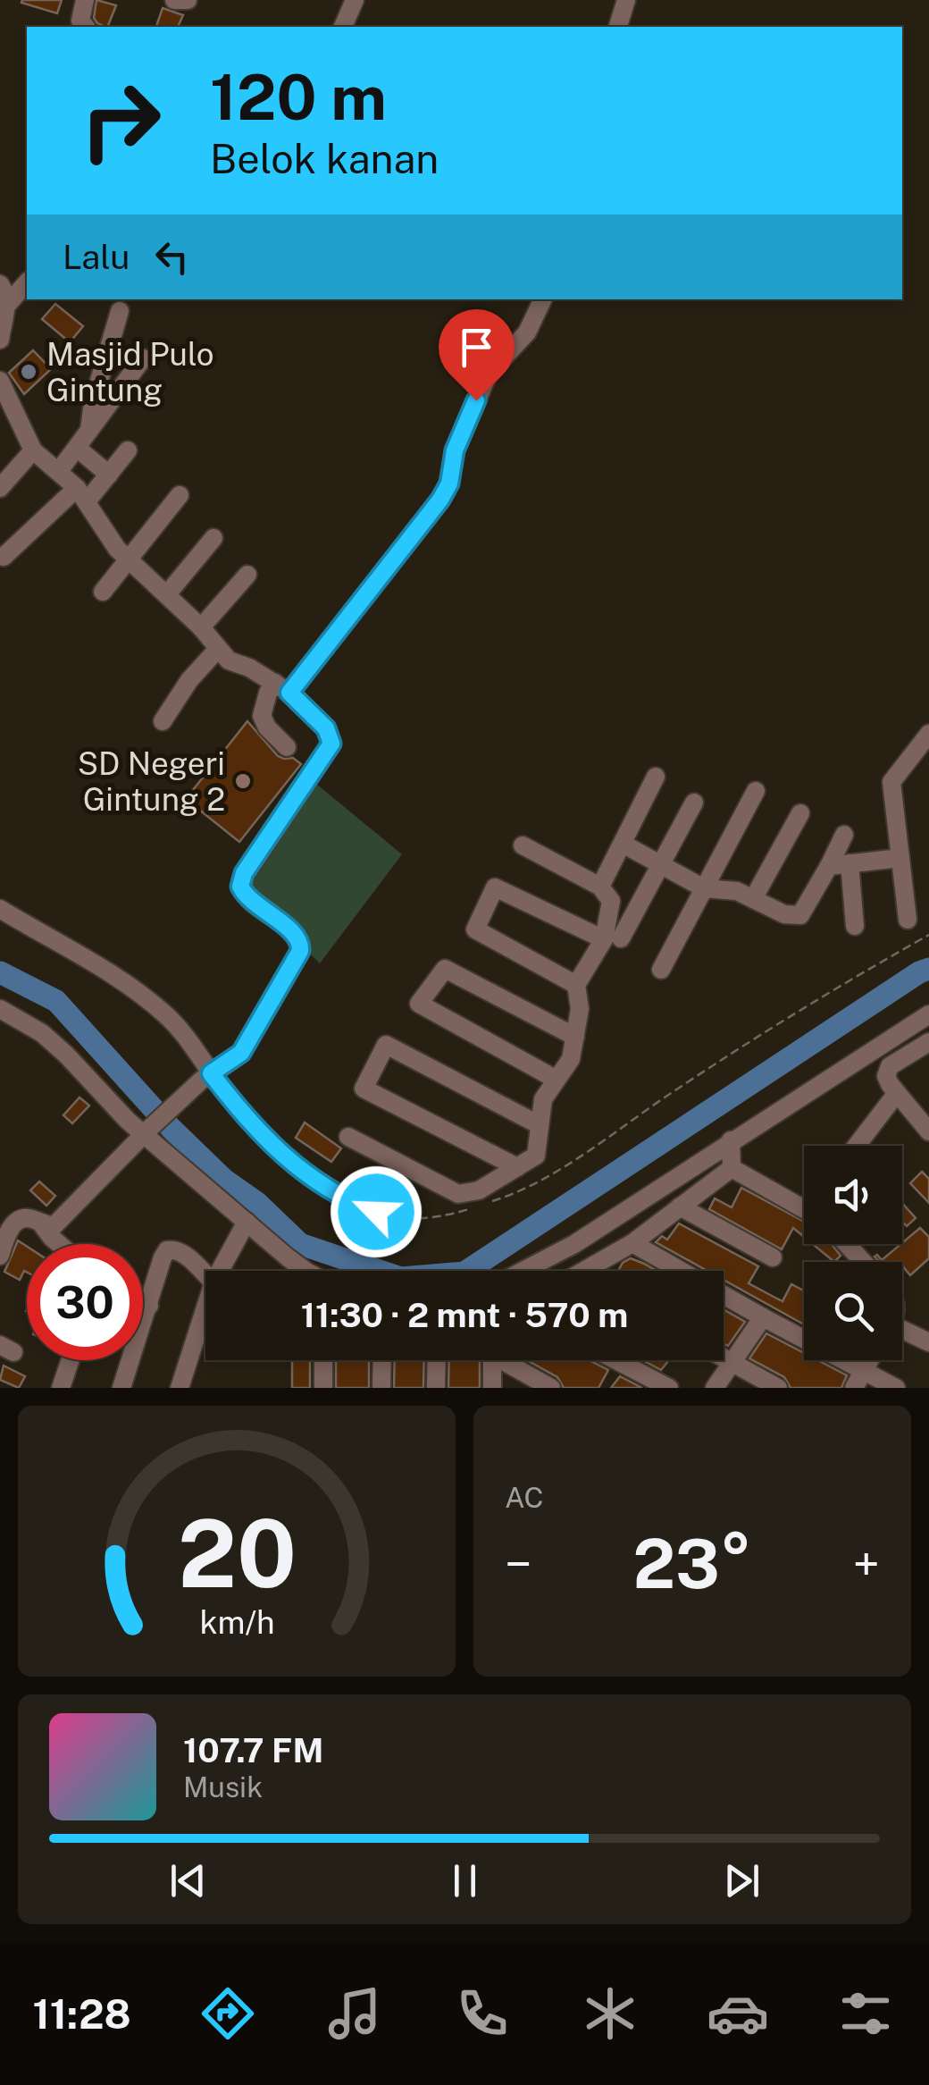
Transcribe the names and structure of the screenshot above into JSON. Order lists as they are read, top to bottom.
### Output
{
  "places": ["Masjid Pulo Gintung", "SD Negeri Gintung 2"],
  "page": {
    "turn": ["120 m", "Belok kanan"],
    "then": "Lalu",
    "limit": "30",
    "trip": "11:30 · 2 mnt · 570 m",
    "tile": "AC",
    "heat": ["−", "23°", "+"],
    "song": ["107.7 FM", "Musik"],
    "tabs": "11:28",
    "gauge": ["20", "km/h"]
  }
}
